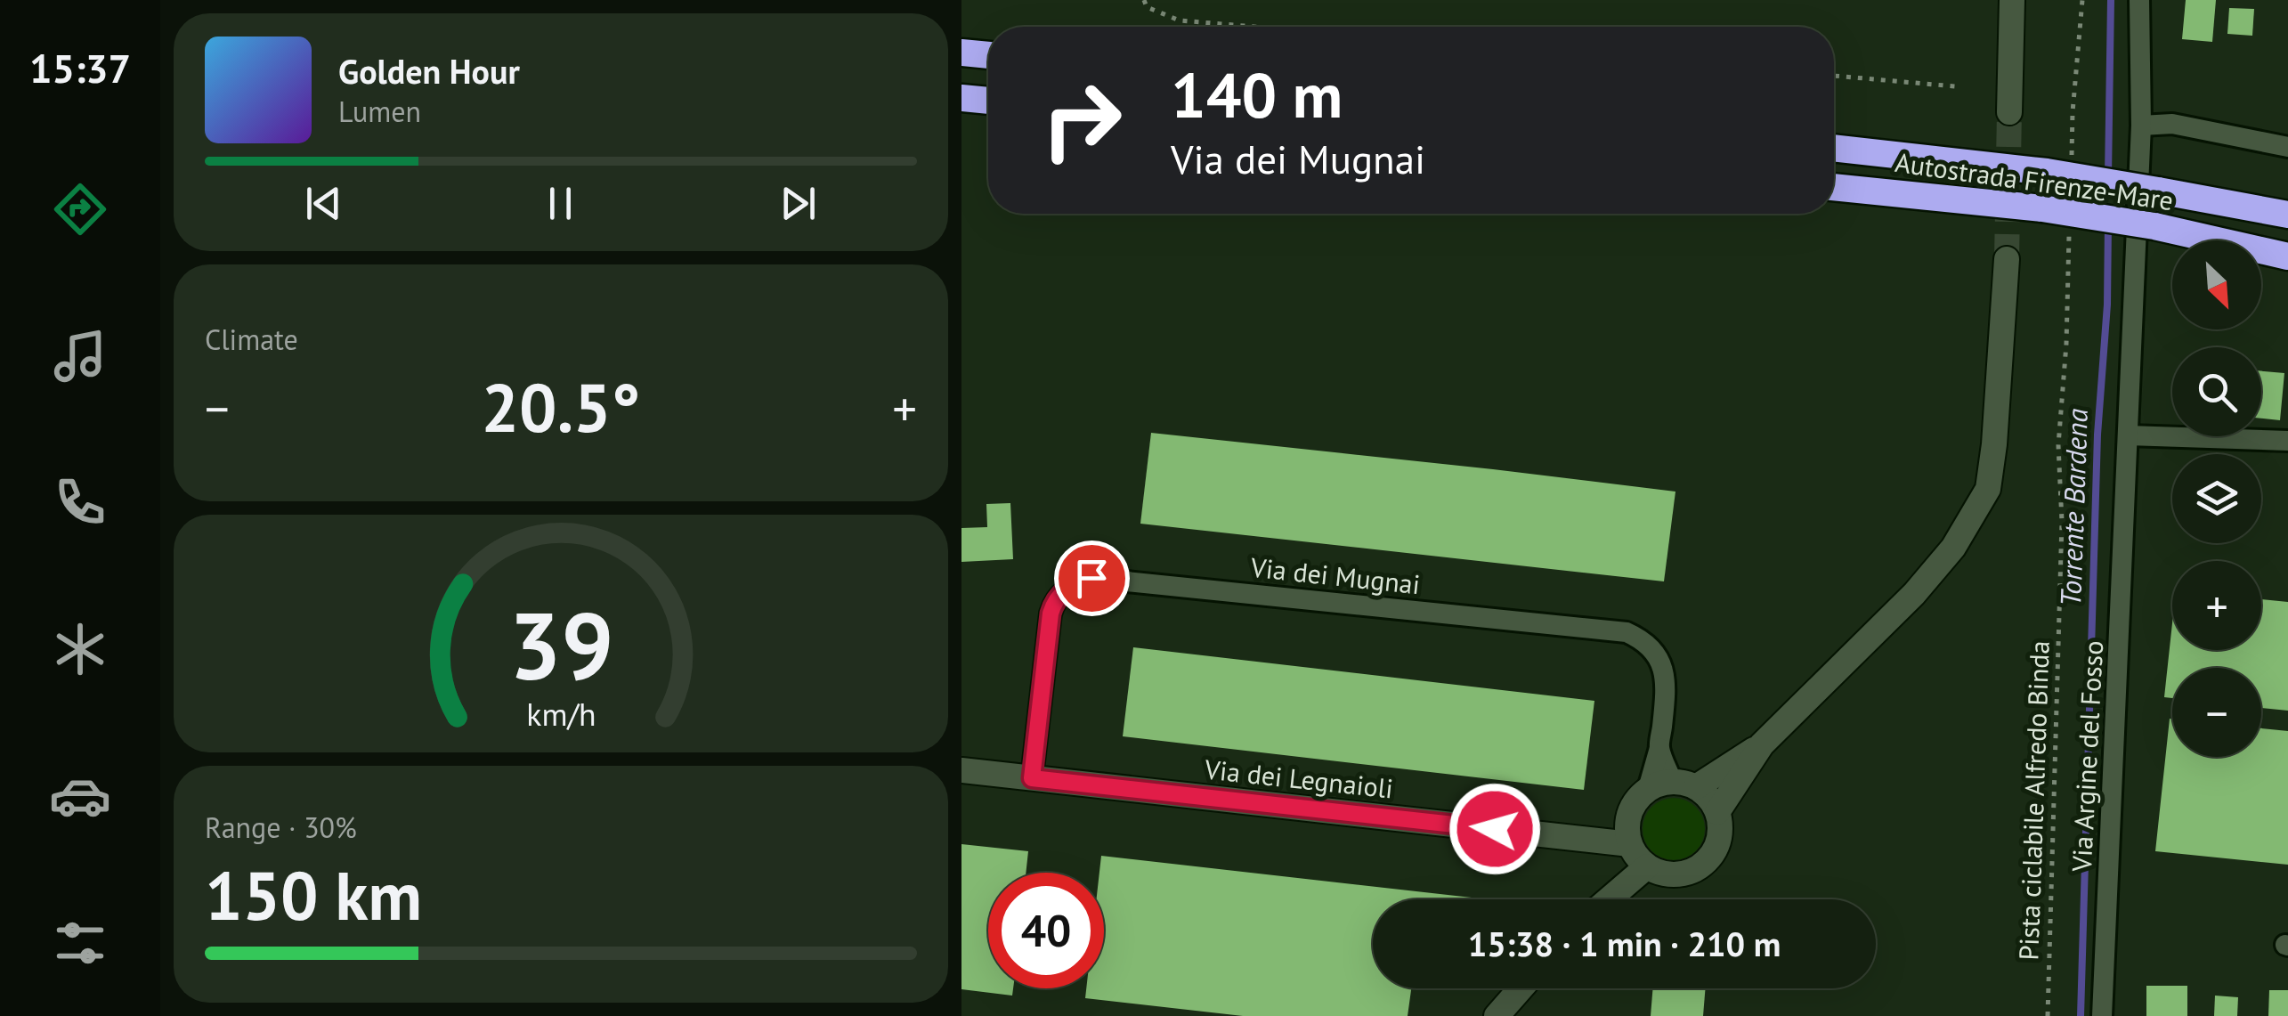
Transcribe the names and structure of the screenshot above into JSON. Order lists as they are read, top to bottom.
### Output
{
  "streets": {
    "highway": ["Autostrada Firenze-Mare"],
    "street": ["Via dei Mugnai", "Via Argine del Fosso", "Via dei Legnaioli"],
    "path": ["Pista ciclabile Alfredo Binda"]
  },
  "crossings": [
    ["Via dei Mugnai", "Via dei Legnaioli"]
  ],
  "water": ["Torrente Bardena"],
  "north": "bottom right",
  "page": {
    "tabs": "15:37",
    "turn": ["140 m", "Via dei Mugnai"],
    "song": ["Golden Hour", "Lumen"],
    "map_buttons": ["+", "−"],
    "tile": [
      "Climate",
      ["Range · 30%", "150 km"]
    ],
    "heat": ["−", "20.5°", "+"],
    "limit": "40",
    "trip": "15:38 · 1 min · 210 m",
    "gauge": ["39", "km/h"]
  }
}
